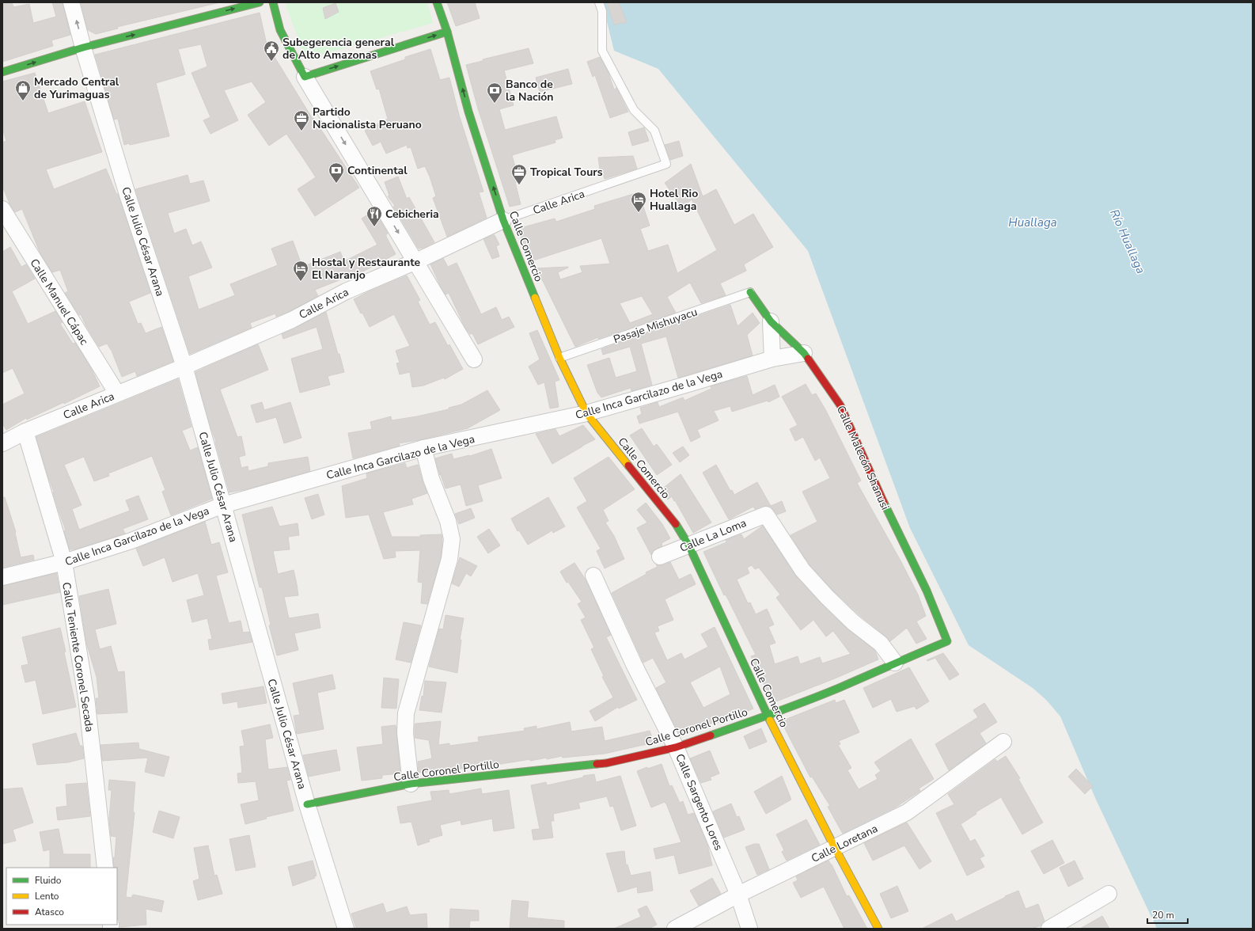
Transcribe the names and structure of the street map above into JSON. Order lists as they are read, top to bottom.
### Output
{
  "streets": {
    "street": [
      "Calle Arica",
      "Calle Julio César Arana",
      "Calle Comercio",
      "Calle Manuel Cápac",
      "Calle Inca Garcilazo de la Vega",
      "Calle Malecón Shanusi",
      "Calle La Loma",
      "Calle Teniente Coronel Secada",
      "Calle Coronel Portillo",
      "Calle Sargento Lores",
      "Calle Loretana"
    ],
    "lane": ["Pasaje Mishuyacu"]
  },
  "crossings": [
    ["Calle Arica", "Calle Julio César Arana"],
    ["Calle Arica", "Calle Comercio"],
    ["Calle Arica", "Calle Manuel Cápac"],
    ["Calle Arica", "Calle Teniente Coronel Secada"],
    ["Calle Julio César Arana", "Calle Inca Garcilazo de la Vega"],
    ["Calle Julio César Arana", "Calle Coronel Portillo"],
    ["Calle Comercio", "Pasaje Mishuyacu"],
    ["Calle Comercio", "Calle Inca Garcilazo de la Vega"],
    ["Calle Comercio", "Calle La Loma"],
    ["Calle Comercio", "Calle Coronel Portillo"],
    ["Calle Comercio", "Calle Loretana"],
    ["Pasaje Mishuyacu", "Calle Malecón Shanusi"],
    ["Calle Inca Garcilazo de la Vega", "Calle Malecón Shanusi"],
    ["Calle Inca Garcilazo de la Vega", "Calle Teniente Coronel Secada"],
    ["Calle Malecón Shanusi", "Calle Coronel Portillo"],
    ["Calle La Loma", "Calle Coronel Portillo"],
    ["Calle Coronel Portillo", "Calle Sargento Lores"],
    ["Calle Sargento Lores", "Calle Loretana"]
  ],
  "water": ["Huallaga", "Río Huallaga"],
  "places": {
    "public building": ["Subegerencia general de Alto Amazonas"],
    "shop": ["Mercado Central de Yurimaguas"],
    "bank": ["Banco de la Nación", "Continental"],
    "office": ["Partido Nacionalista Peruano", "Tropical Tours"],
    "hotel": ["Hotel Rio Huallaga", "Hostal y Restaurante El Naranjo"],
    "restaurant": ["Cebicheria"]
  },
  "legend": ["Fluido", "Lento", "Atasco"],
  "scale_bar": "20 m"
}
